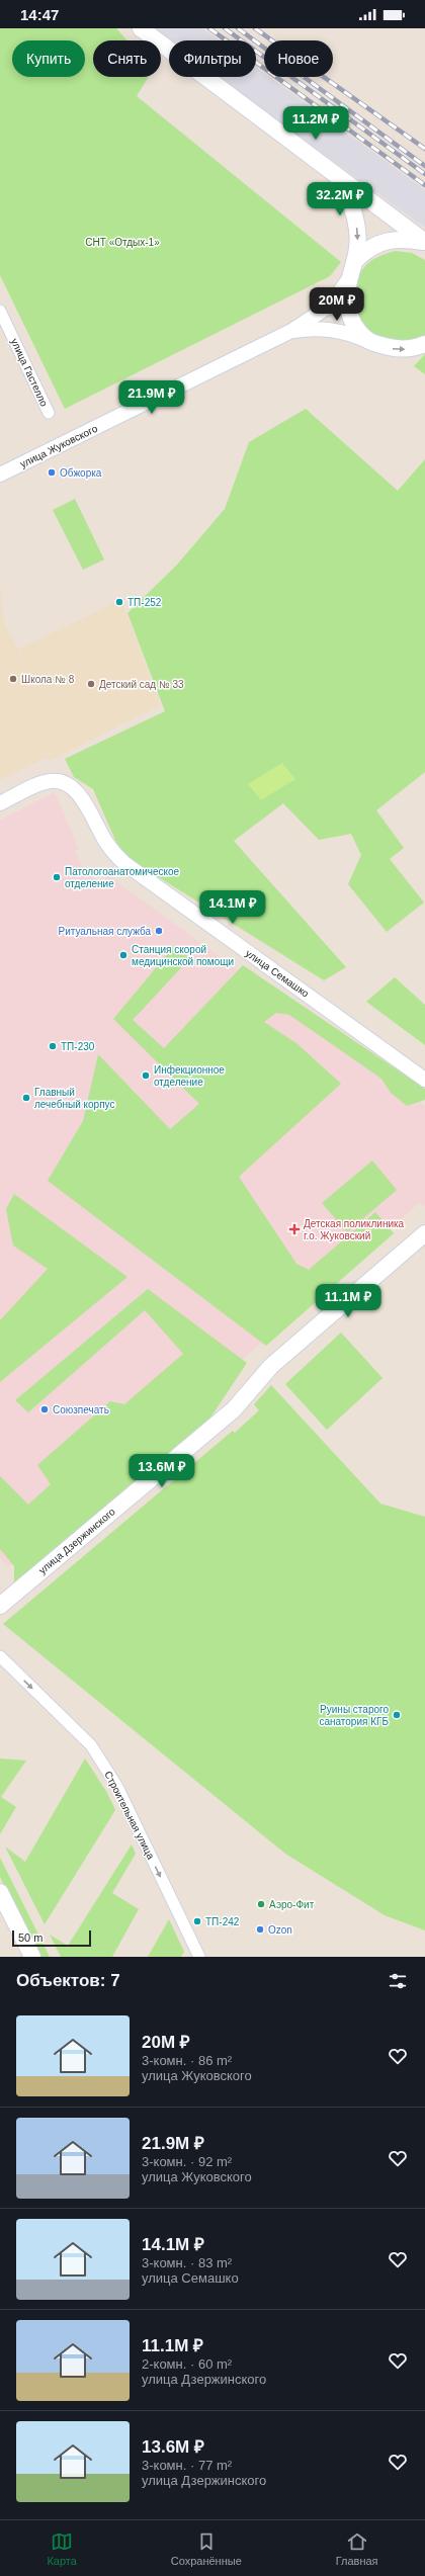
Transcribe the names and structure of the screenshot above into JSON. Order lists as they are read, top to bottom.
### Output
{
  "streets": {
    "main road": ["улица Дзержинского"],
    "street": [
      "улица Гастелло",
      "улица Жуковского",
      "улица Семашко",
      "Строительная улица"
    ]
  },
  "one_way": ["Строительная улица"],
  "parks": ["СНТ «Отдых-1»"],
  "places": {
    "other": [
      "Обжорка",
      "ТП-252",
      "Школа № 8",
      "Детский сад № 33",
      "Патологоанатомическое отделение",
      "Ритуальная служба",
      "Станция скорой медицинской помощи",
      "ТП-230",
      "Инфекционное отделение",
      "Главный лечебный корпус",
      "Союзпечать",
      "Руины старого санатория КГБ",
      "Аэро-Фит",
      "ТП-242",
      "Ozon"
    ],
    "health": ["Детская поликлиника г.о. Жуковский"]
  },
  "scale_bar": "50 m",
  "page": {
    "status": "14:47",
    "chip": [
      "Купить",
      "Снять",
      "Фильтры",
      "Новое"
    ],
    "price": [
      "11.2M ₽",
      "32.2M ₽",
      "20M ₽",
      "21.9M ₽",
      "14.1M ₽",
      "11.1M ₽",
      "13.6M ₽"
    ],
    "scale": "50 m",
    "heading": "Объектов: 7",
    "list": [
      {
        "name": "20M ₽",
        "note": "3-комн. · 86 m² · улица Жуковского"
      },
      {
        "name": "21.9M ₽",
        "note": "3-комн. · 92 m² · улица Жуковского"
      },
      {
        "name": "14.1M ₽",
        "note": "3-комн. · 83 m² · улица Семашко"
      },
      {
        "name": "11.1M ₽",
        "note": "2-комн. · 60 m² · улица Дзержинского"
      },
      {
        "name": "13.6M ₽",
        "note": "3-комн. · 77 m² · улица Дзержинского"
      }
    ],
    "tabs": ["Карта", "Сохранённые", "Главная"]
  }
}
